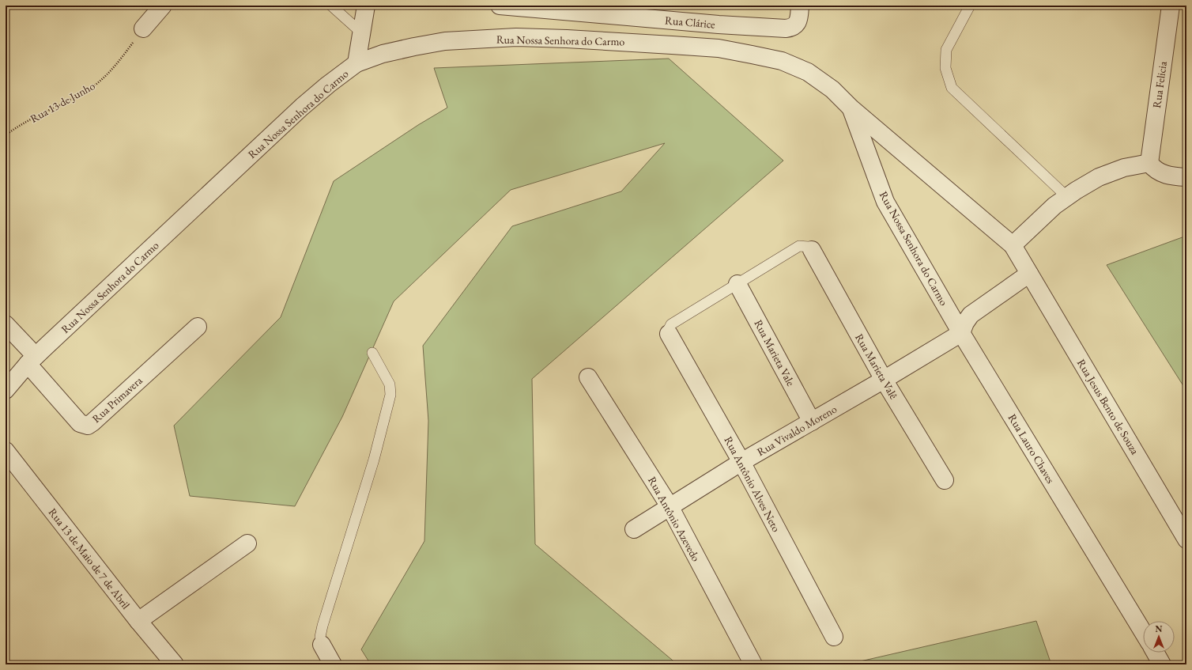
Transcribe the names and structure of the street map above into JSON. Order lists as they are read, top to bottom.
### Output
{
  "streets": {
    "street": [
      "Rua Clárice",
      "Rua Nossa Senhora do Carmo",
      "Rua Felicia",
      "Rua Marieta Vale",
      "Rua Marieta Valê",
      "Rua Primavera",
      "Rua Jesus Bento de Souza",
      "Rua Vivaldo Moreno",
      "Rua Lauro Chaves",
      "Rua Antônio Alves Neto",
      "Rua Antônio Azevedo",
      "Rua 13 de Maio de 7 de Abril"
    ],
    "path": ["Rua 13 de Junho"]
  },
  "crossings": [
    ["Rua Nossa Senhora do Carmo", "Rua Primavera"],
    ["Rua Nossa Senhora do Carmo", "Rua Jesus Bento de Souza"],
    ["Rua Nossa Senhora do Carmo", "Rua Vivaldo Moreno"],
    ["Rua Nossa Senhora do Carmo", "Rua Lauro Chaves"],
    ["Rua Marieta Vale", "Rua Vivaldo Moreno"],
    ["Rua Marieta Valê", "Rua Vivaldo Moreno"],
    ["Rua Vivaldo Moreno", "Rua Lauro Chaves"],
    ["Rua Vivaldo Moreno", "Rua Antônio Alves Neto"],
    ["Rua Vivaldo Moreno", "Rua Antônio Azevedo"]
  ],
  "north": "top"
}
